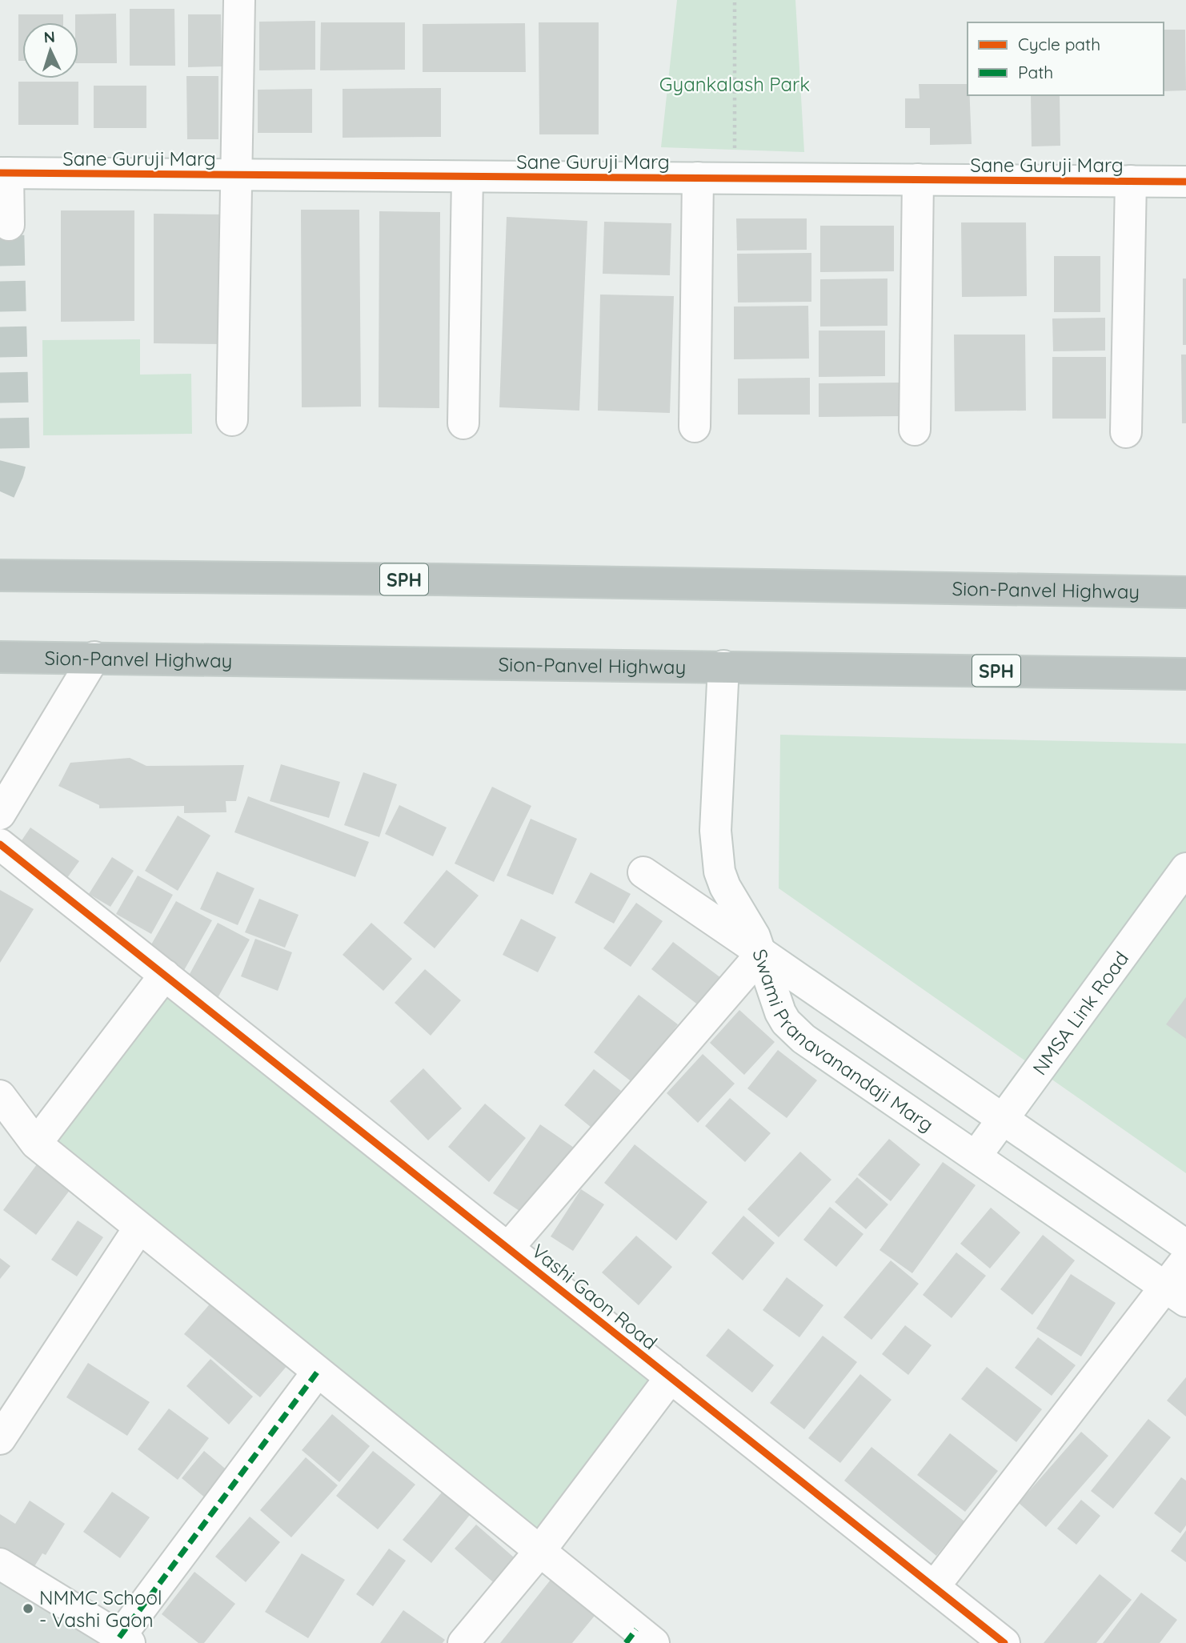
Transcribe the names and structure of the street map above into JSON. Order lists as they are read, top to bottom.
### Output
{
  "streets": {
    "highway": ["SPH", "Sion-Panvel Highway"],
    "street": [
      "Sane Guruji Marg",
      "NMSA Link Road",
      "Swami Pranavanandaji Marg",
      "Vashi Gaon Road"
    ]
  },
  "crossings": [
    ["NMSA Link Road", "Swami Pranavanandaji Marg"]
  ],
  "parks": ["Gyankalash Park"],
  "places": ["NMMC School - Vashi Gaon"],
  "legend": ["Cycle path", "Path"],
  "north": "top"
}
